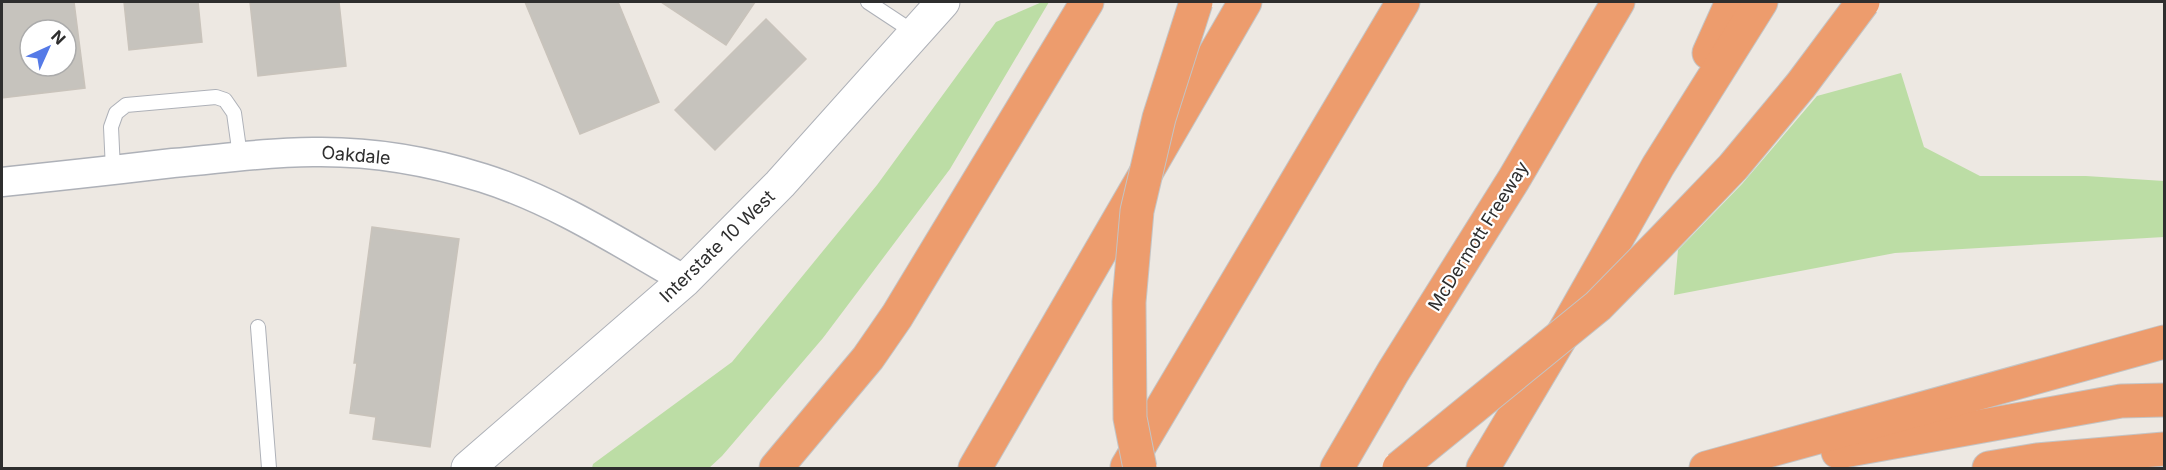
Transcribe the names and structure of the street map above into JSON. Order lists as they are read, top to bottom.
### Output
{
  "streets": {
    "highway": ["McDermott Freeway"],
    "main road": ["Interstate 10 West"],
    "street": ["Oakdale"]
  },
  "crossings": [
    ["Oakdale", "Interstate 10 West"]
  ],
  "north": "top right"
}
